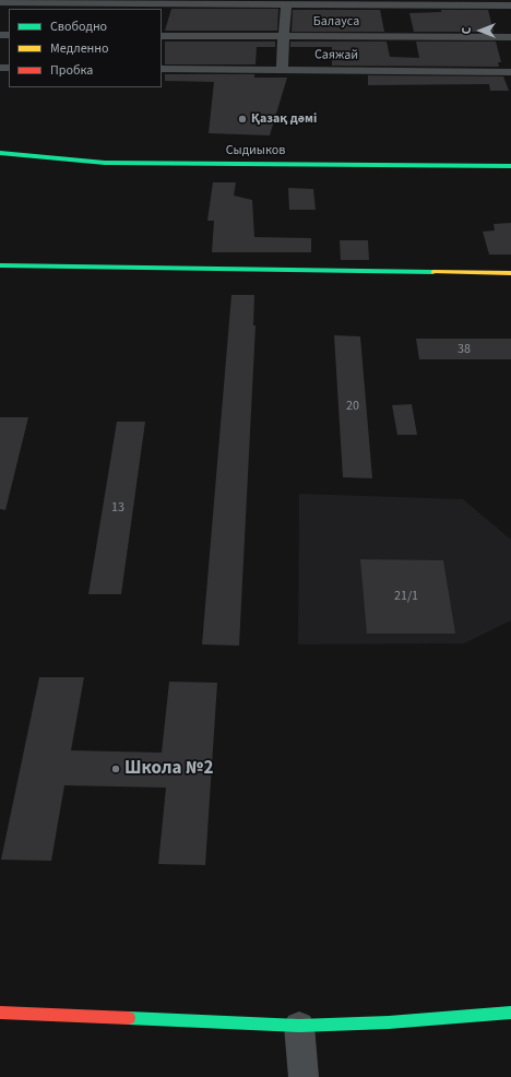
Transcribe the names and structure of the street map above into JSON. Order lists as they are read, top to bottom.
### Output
{
  "streets": {
    "street": ["Балауса", "Саяжай", "Сыдиыков"]
  },
  "places": ["Қазақ дәмі", "Школа №2"],
  "house_numbers": [
    "38",
    "20",
    "13",
    "21/1"
  ],
  "legend": ["Свободно", "Медленно", "Пробка"],
  "north": "left"
}
